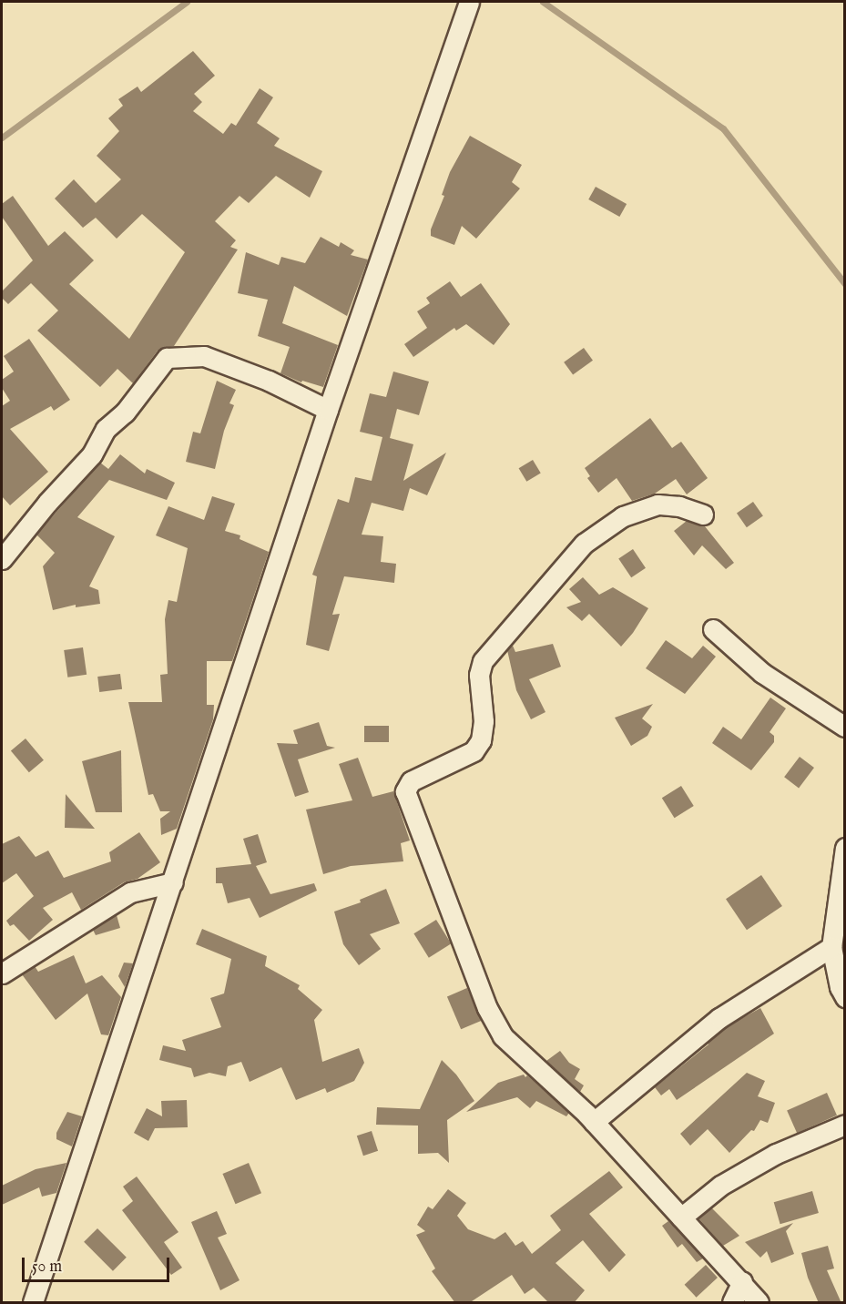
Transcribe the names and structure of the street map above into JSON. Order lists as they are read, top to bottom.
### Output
{
  "scale_bar": "50 m"
}
